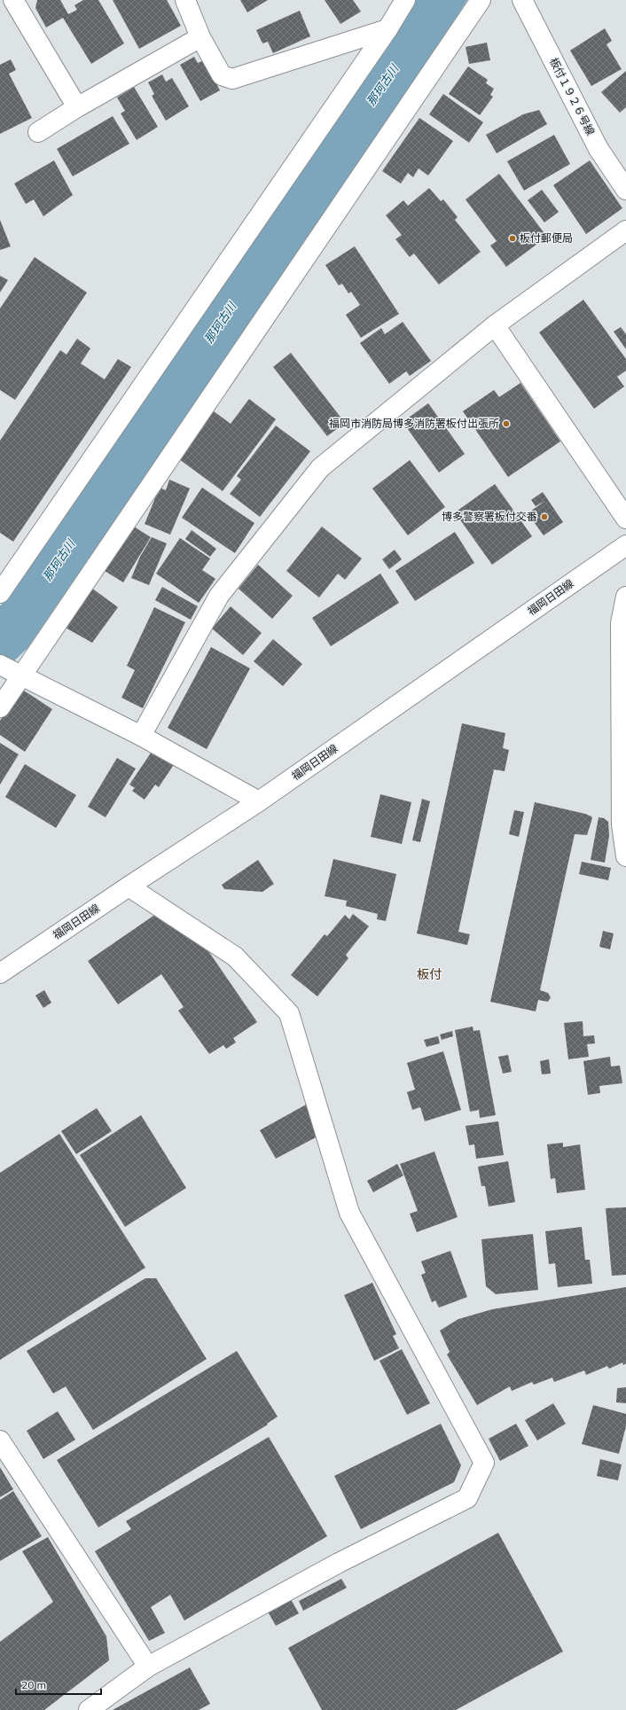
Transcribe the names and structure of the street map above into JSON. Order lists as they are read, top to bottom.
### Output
{
  "streets": {
    "street": ["板付１９２６号線", "福岡日田線"]
  },
  "districts": ["板付"],
  "water": ["那珂古川"],
  "places": ["板付郵便局", "福岡市消防局博多消防署板付出張所", "博多警察署板付交番"],
  "scale_bar": "20 m"
}
